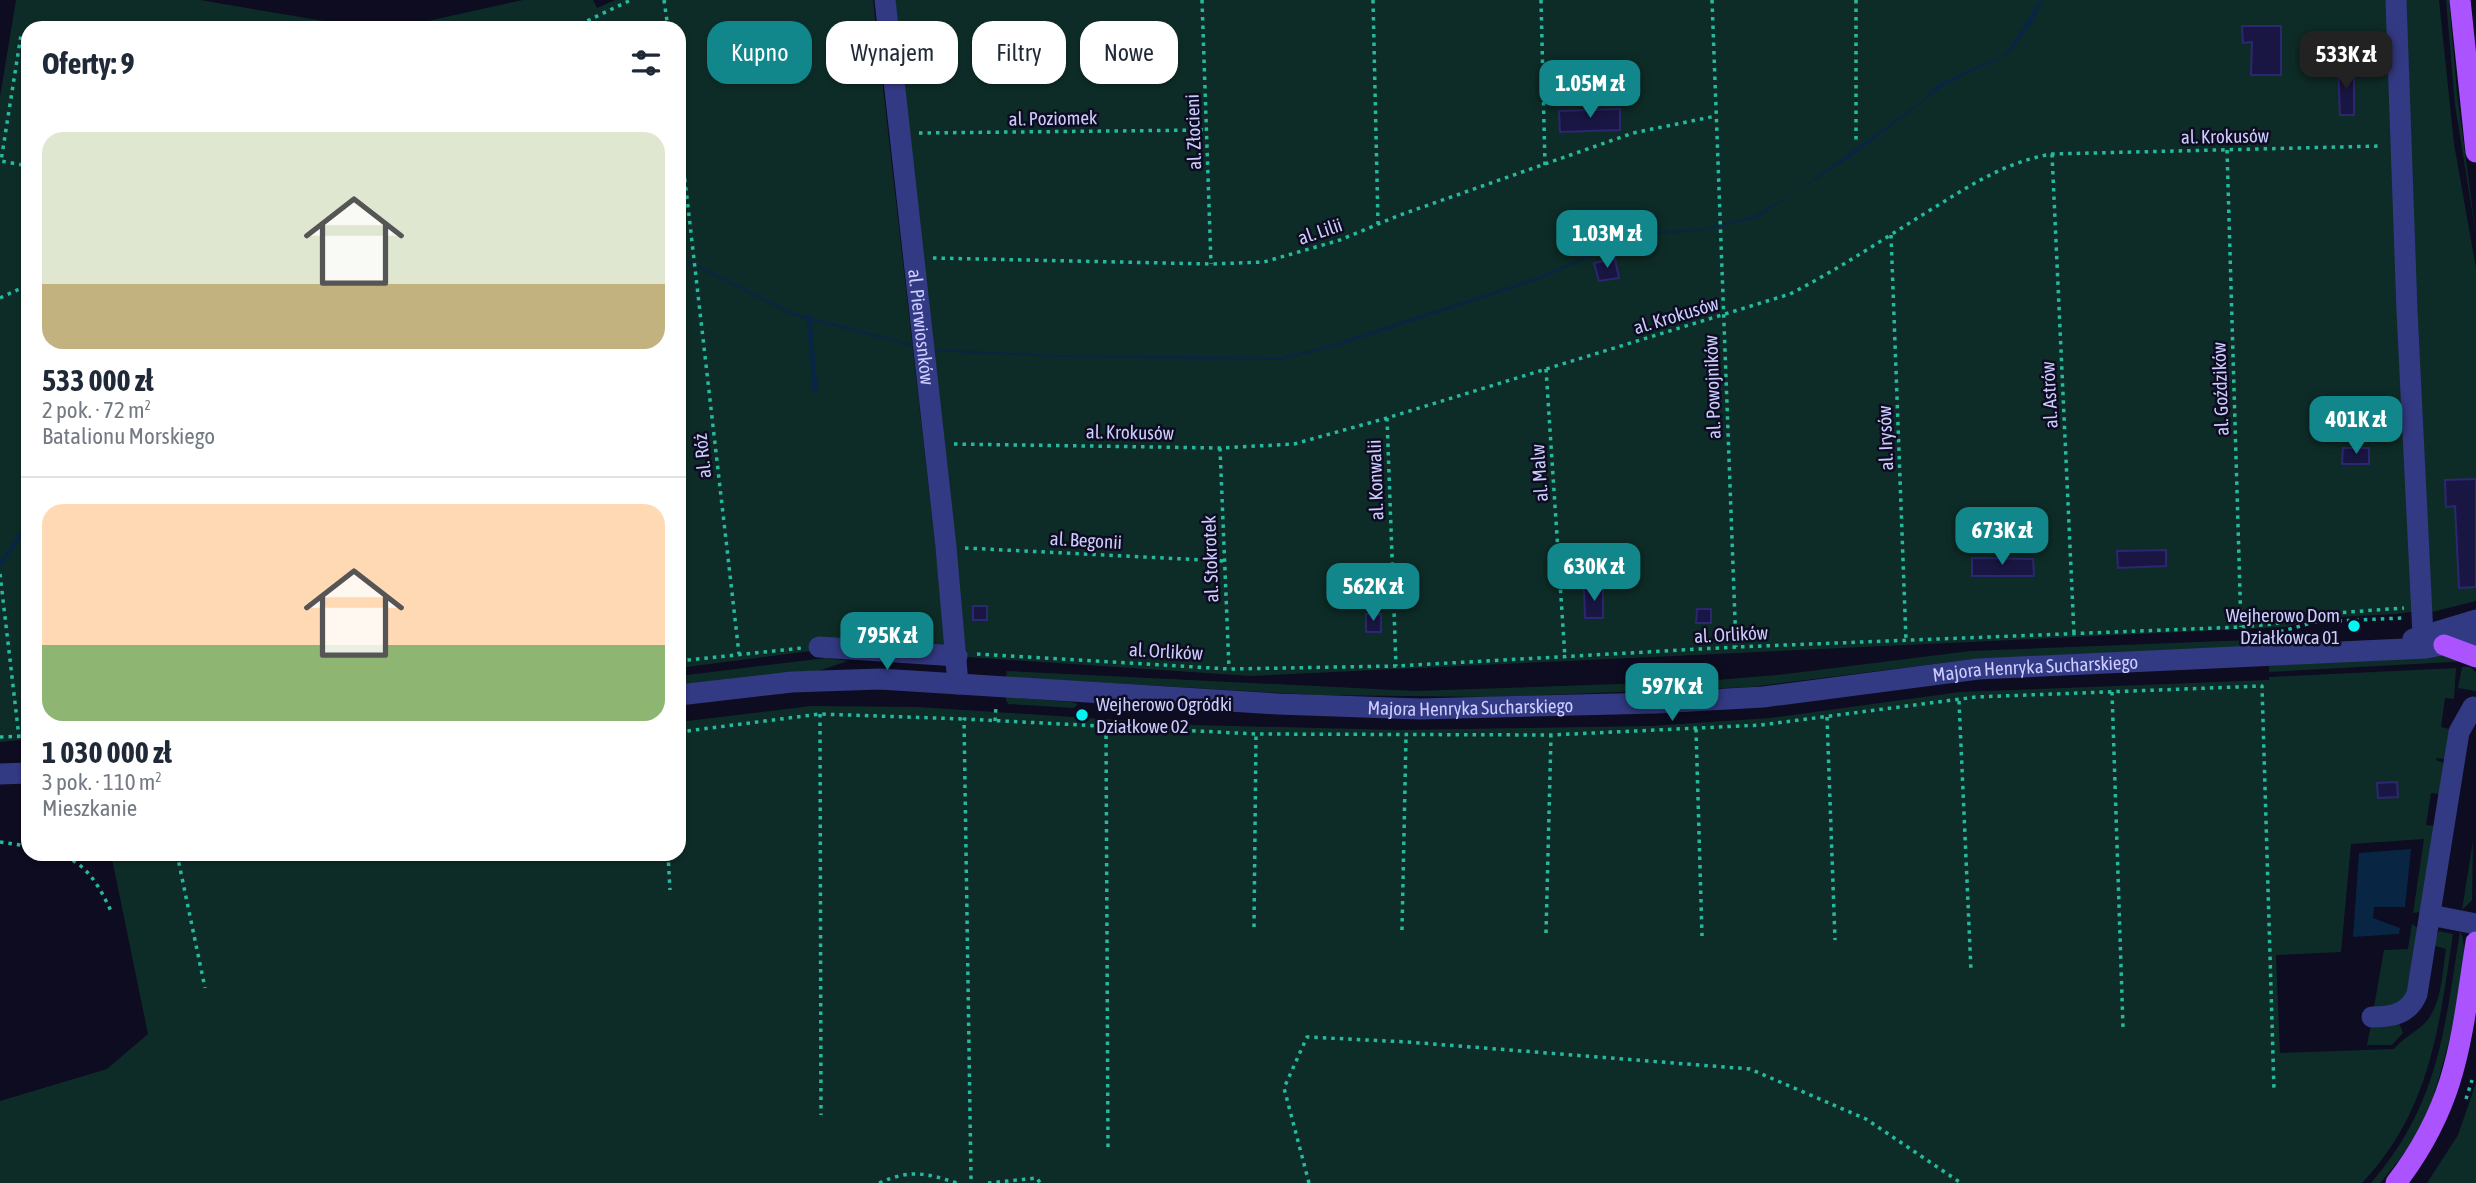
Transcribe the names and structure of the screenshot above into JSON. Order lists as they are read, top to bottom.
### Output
{
  "streets": {
    "street": ["al. Pierwiosnków", "Majora Henryka Sucharskiego"],
    "path": [
      "al. Poziomek",
      "al. Złocieni",
      "al. Krokusów",
      "al. Lilii",
      "al. Powojników",
      "al. Goździków",
      "al. Astrów",
      "al. Irysów",
      "al. Róż",
      "al. Malw",
      "al. Konwalii",
      "al. Begonii",
      "al. Stokrotek",
      "al. Orlików"
    ]
  },
  "crossings": [
    ["al. Poziomek", "al. Złocieni"],
    ["al. Poziomek", "al. Pierwiosnków"],
    ["al. Złocieni", "al. Lilii"],
    ["al. Krokusów", "al. Pierwiosnków"],
    ["al. Krokusów", "al. Powojników"],
    ["al. Krokusów", "al. Goździków"],
    ["al. Krokusów", "al. Astrów"],
    ["al. Krokusów", "al. Irysów"],
    ["al. Krokusów", "al. Malw"],
    ["al. Krokusów", "al. Konwalii"],
    ["al. Krokusów", "al. Stokrotek"],
    ["al. Lilii", "al. Pierwiosnków"],
    ["al. Lilii", "al. Powojników"],
    ["al. Pierwiosnków", "al. Begonii"],
    ["al. Pierwiosnków", "al. Orlików"],
    ["al. Pierwiosnków", "Majora Henryka Sucharskiego"],
    ["al. Powojników", "al. Orlików"],
    ["al. Goździków", "al. Orlików"],
    ["al. Astrów", "al. Orlików"],
    ["al. Irysów", "al. Orlików"],
    ["al. Malw", "al. Orlików"],
    ["al. Konwalii", "al. Orlików"],
    ["al. Begonii", "al. Stokrotek"],
    ["al. Stokrotek", "al. Orlików"],
    ["al. Orlików", "Majora Henryka Sucharskiego"]
  ],
  "places": ["Wejherowo Dom Działkowca 01", "Wejherowo Ogródki Działkowe 02"],
  "page": {
    "chip": [
      "Kupno",
      "Wynajem",
      "Filtry",
      "Nowe"
    ],
    "heading": "Oferty: 9",
    "price": [
      "533K zł",
      "1.05M zł",
      "1.03M zł",
      "401K zł",
      "673K zł",
      "630K zł",
      "562K zł",
      "795K zł",
      "597K zł"
    ],
    "list": [
      {
        "name": "533 000 zł",
        "note": "2 pok. · 72 m² · Batalionu Morskiego"
      },
      {
        "name": "1 030 000 zł",
        "note": "3 pok. · 110 m² · Mieszkanie"
      }
    ]
  }
}
